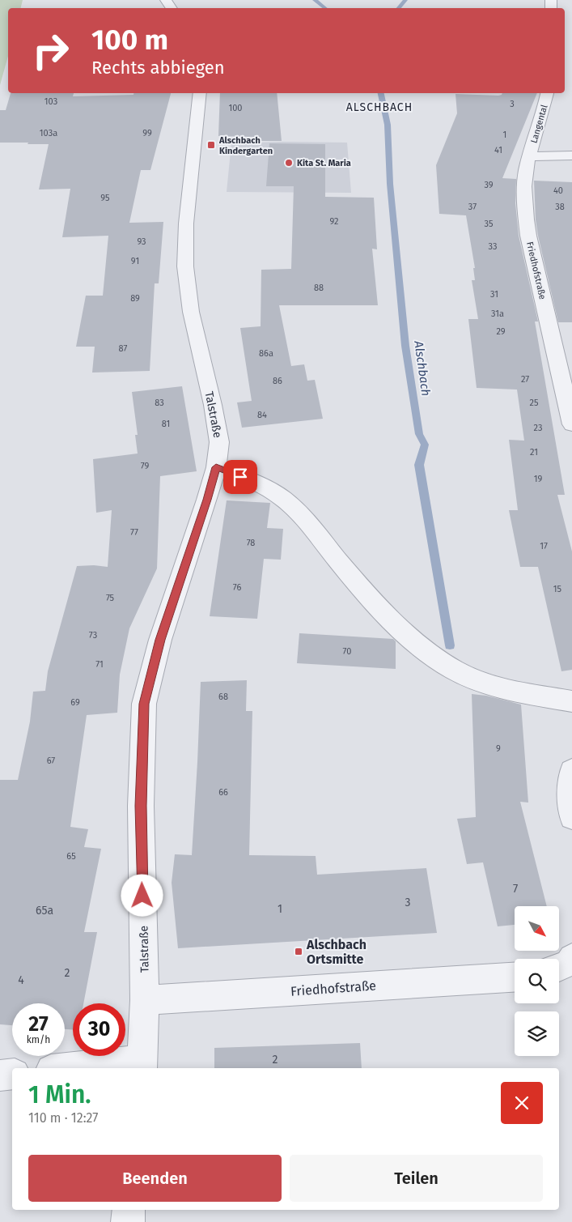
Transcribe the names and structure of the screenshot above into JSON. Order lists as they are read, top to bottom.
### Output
{
  "streets": {
    "street": ["Langental", "Friedhofstraße", "Talstraße"]
  },
  "crossings": [
    ["Langental", "Friedhofstraße"],
    ["Friedhofstraße", "Talstraße"]
  ],
  "districts": ["ALSCHBACH"],
  "water": ["Alschbach"],
  "places": {
    "transit": ["Alschbach Kindergarten", "Alschbach Ortsmitte"],
    "other": ["Kita St. Maria"]
  },
  "house_numbers": [
    "103",
    "3",
    "100",
    "103a",
    "99",
    "1",
    "41",
    "39",
    "40",
    "95",
    "37",
    "38",
    "92",
    "35",
    "93",
    "33",
    "91",
    "88",
    "31",
    "89",
    "31a",
    "29",
    "87",
    "86a",
    "27",
    "86",
    "83",
    "25",
    "84",
    "81",
    "23",
    "21",
    "79",
    "19",
    "77",
    "78",
    "17",
    "76",
    "15",
    "75",
    "73",
    "70",
    "71",
    "68",
    "69",
    "9",
    "67",
    "66",
    "65",
    "7",
    "3",
    "1",
    "65a",
    "2",
    "4",
    "2"
  ],
  "north": "bottom right",
  "page": {
    "turn": ["100 m", "Rechts abbiegen"],
    "speed": "27 km/h",
    "limit": "30",
    "heading": ["1 Min.", "110 m · 12:27"],
    "buttons": ["Beenden", "Teilen"]
  }
}
